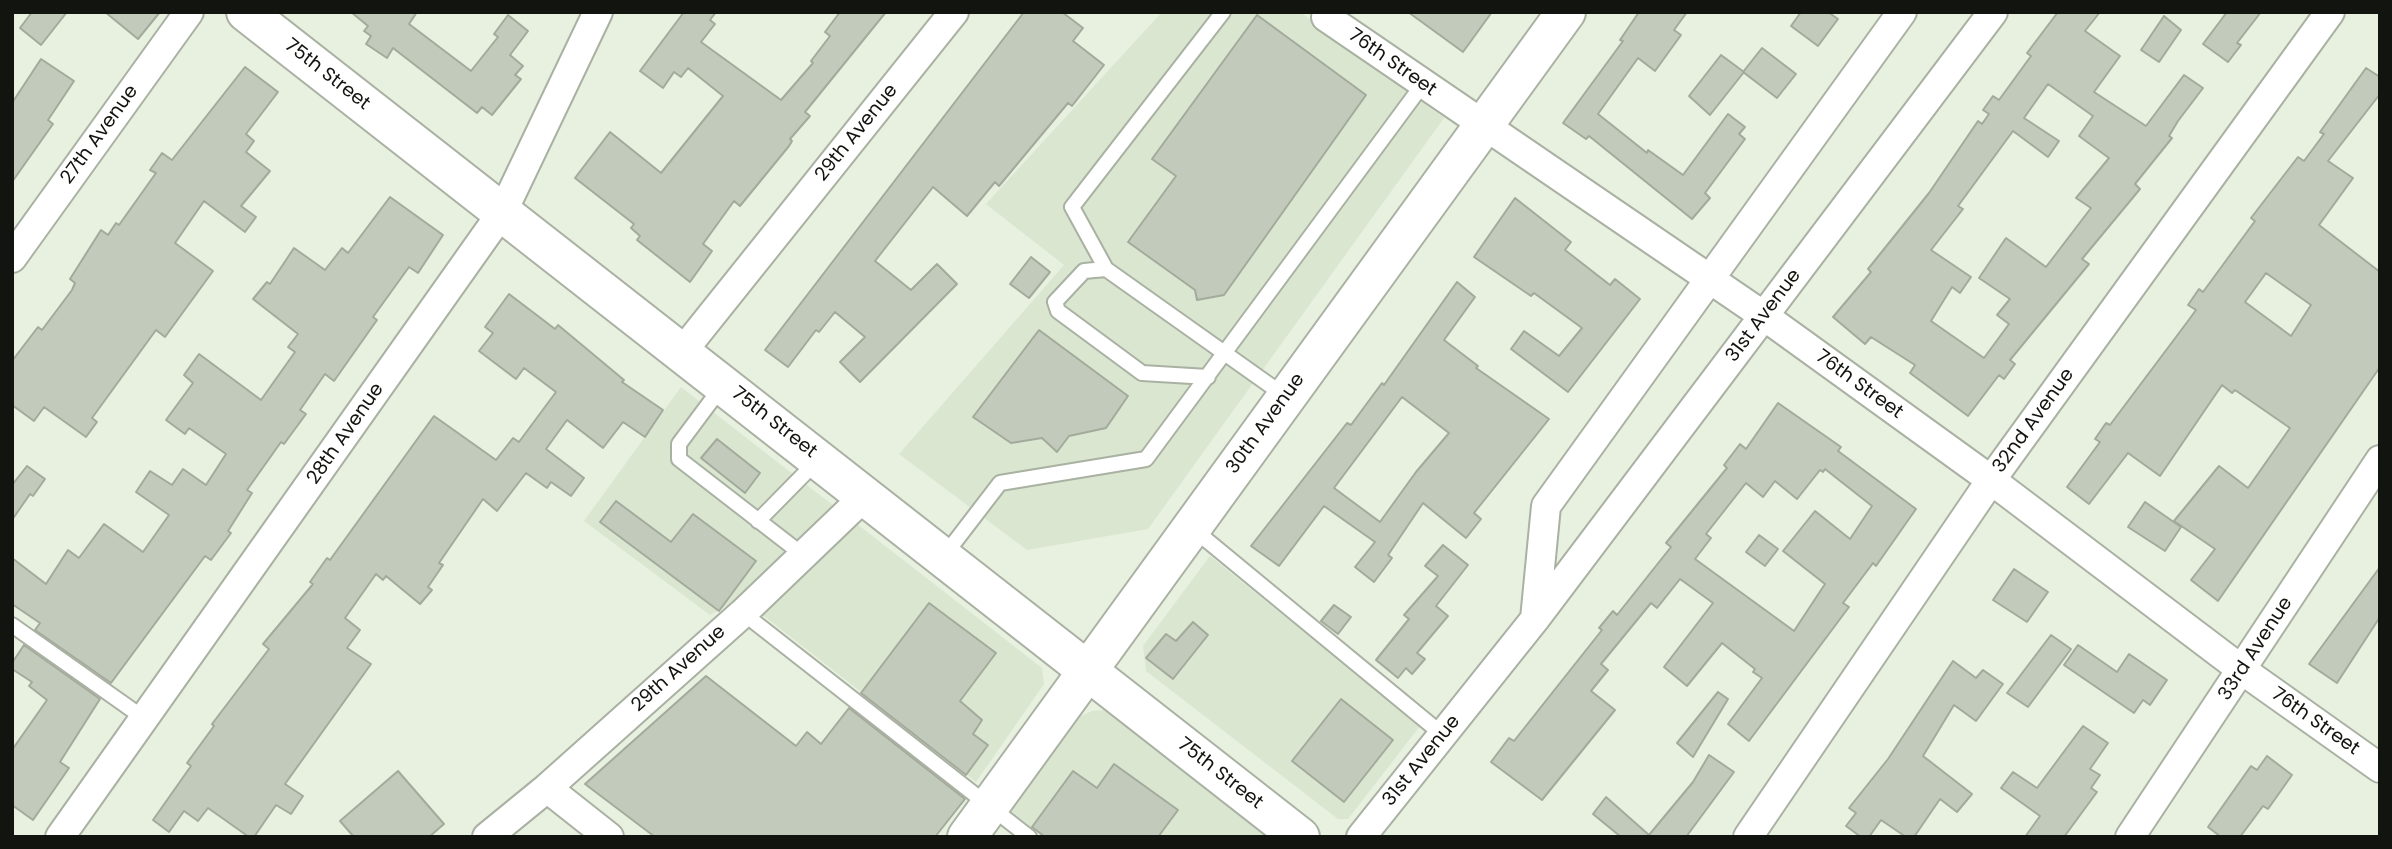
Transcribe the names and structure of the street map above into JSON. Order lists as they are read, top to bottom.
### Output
{
  "streets": {
    "street": [
      "76th Street",
      "75th Street",
      "29th Avenue",
      "27th Avenue",
      "31st Avenue",
      "32nd Avenue",
      "30th Avenue",
      "28th Avenue",
      "33rd Avenue"
    ]
  },
  "crossings": [
    ["76th Street", "31st Avenue"],
    ["76th Street", "32nd Avenue"],
    ["76th Street", "30th Avenue"],
    ["76th Street", "33rd Avenue"],
    ["75th Street", "29th Avenue"],
    ["75th Street", "30th Avenue"],
    ["75th Street", "28th Avenue"]
  ]
}
